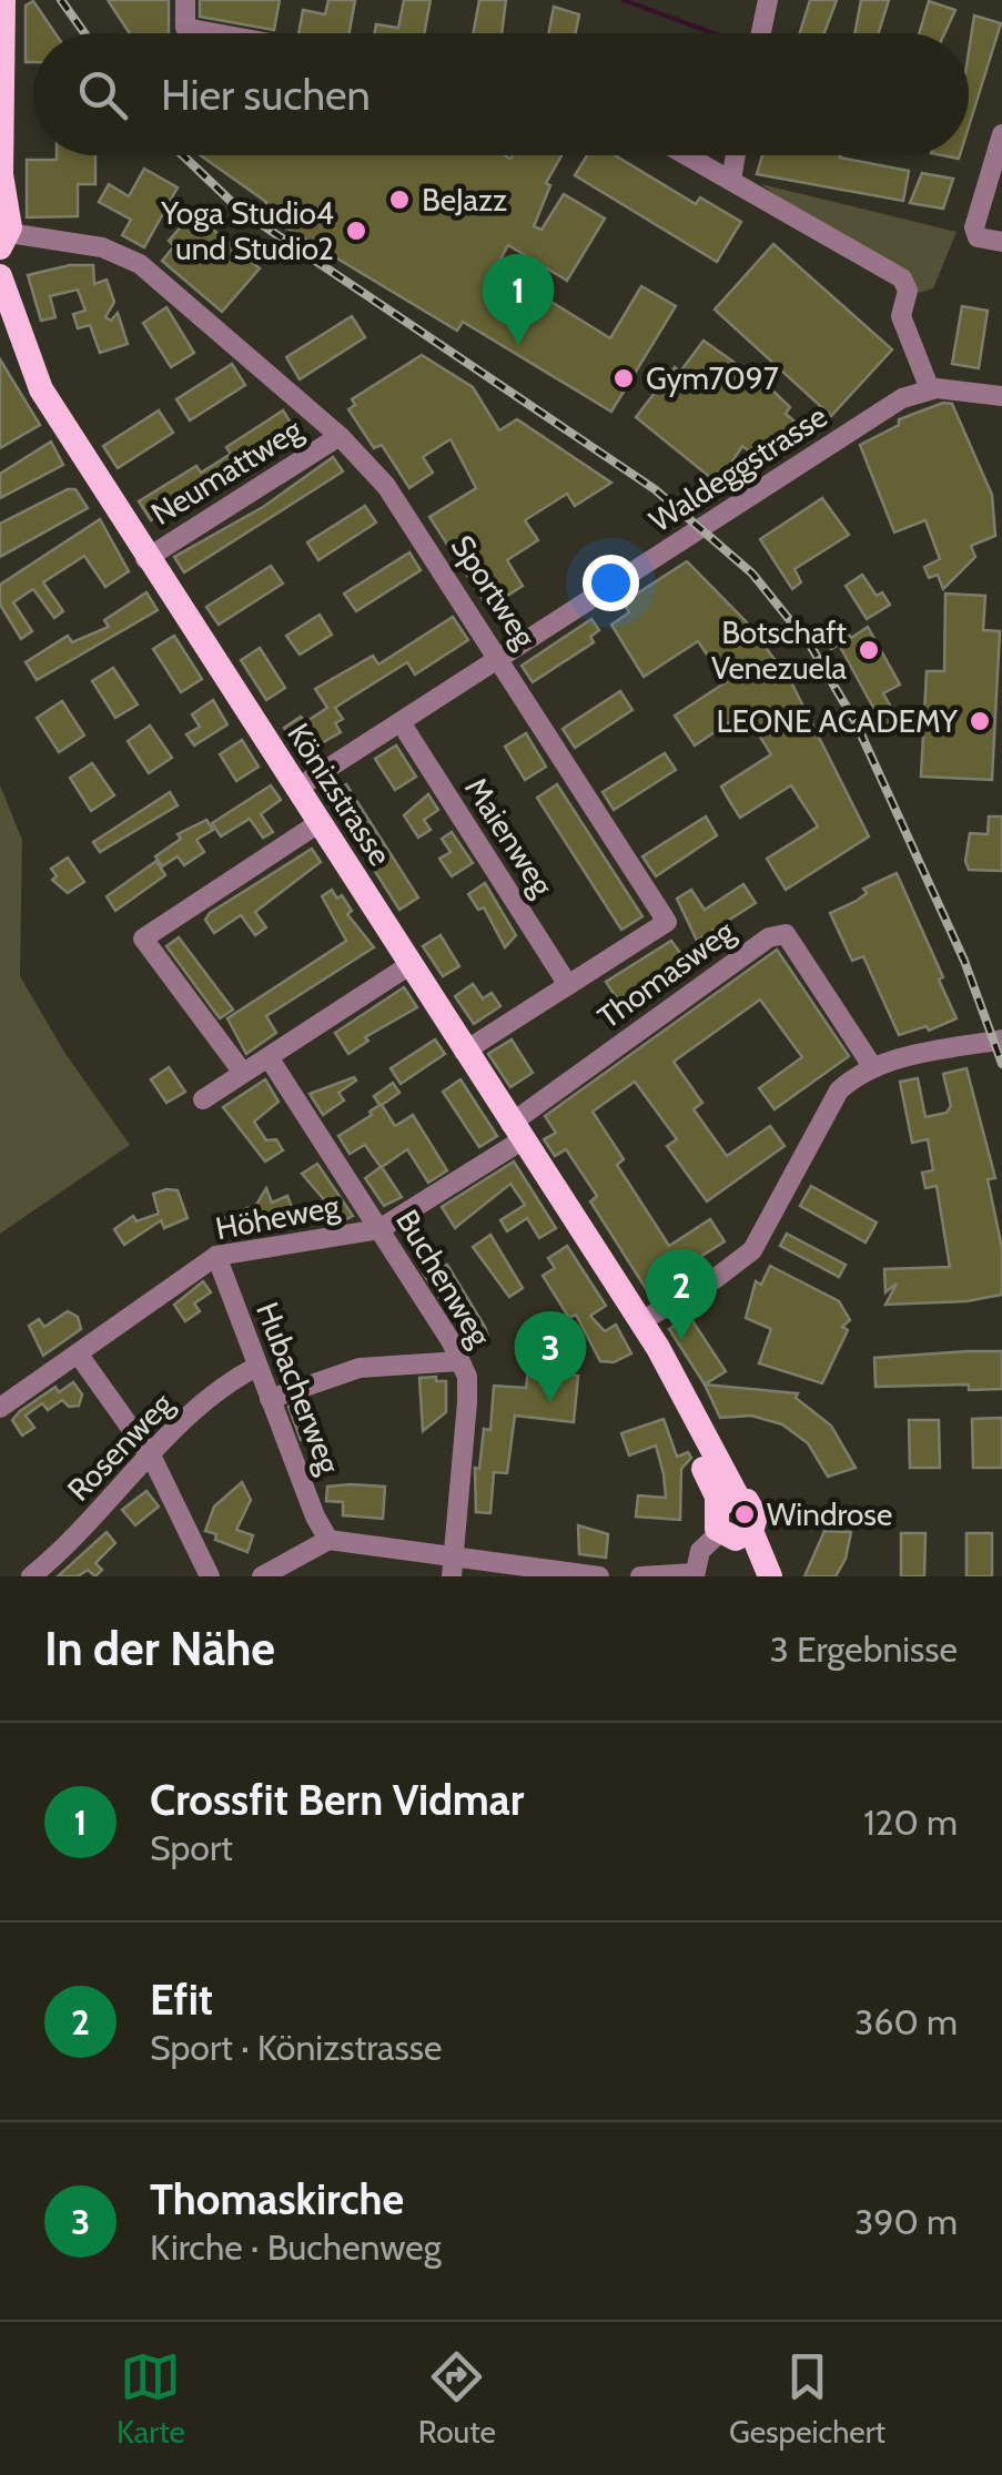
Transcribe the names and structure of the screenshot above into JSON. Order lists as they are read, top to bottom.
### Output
{
  "streets": {
    "main road": ["Könizstrasse"],
    "street": [
      "Waldeggstrasse",
      "Neumattweg",
      "Sportweg",
      "Maienweg",
      "Thomasweg",
      "Höheweg",
      "Buchenweg",
      "Hubacherweg",
      "Rosenweg"
    ]
  },
  "crossings": [
    ["Waldeggstrasse", "Sportweg"],
    ["Waldeggstrasse", "Könizstrasse"],
    ["Waldeggstrasse", "Maienweg"],
    ["Neumattweg", "Sportweg"],
    ["Neumattweg", "Könizstrasse"],
    ["Sportweg", "Könizstrasse"],
    ["Sportweg", "Maienweg"],
    ["Könizstrasse", "Thomasweg"],
    ["Könizstrasse", "Höheweg"],
    ["Thomasweg", "Höheweg"],
    ["Höheweg", "Buchenweg"],
    ["Höheweg", "Hubacherweg"],
    ["Hubacherweg", "Rosenweg"]
  ],
  "places": [
    "BeJazz",
    "Yoga Studio4 und Studio2",
    "Gym7097",
    "Botschaft Venezuela",
    "LEONE ACADEMY",
    "Windrose"
  ],
  "page": {
    "search": "Hier suchen",
    "pins": ["1", "2", "3"],
    "heading": ["In der Nähe", "3 Ergebnisse"],
    "list": [
      {
        "mark": "1",
        "name": "Crossfit Bern Vidmar",
        "note": "Sport",
        "value": "120 m"
      },
      {
        "mark": "2",
        "name": "Efit",
        "note": "Sport · Könizstrasse",
        "value": "360 m"
      },
      {
        "mark": "3",
        "name": "Thomaskirche",
        "note": "Kirche · Buchenweg",
        "value": "390 m"
      }
    ],
    "nav": ["Karte", "Route", "Gespeichert"]
  }
}
